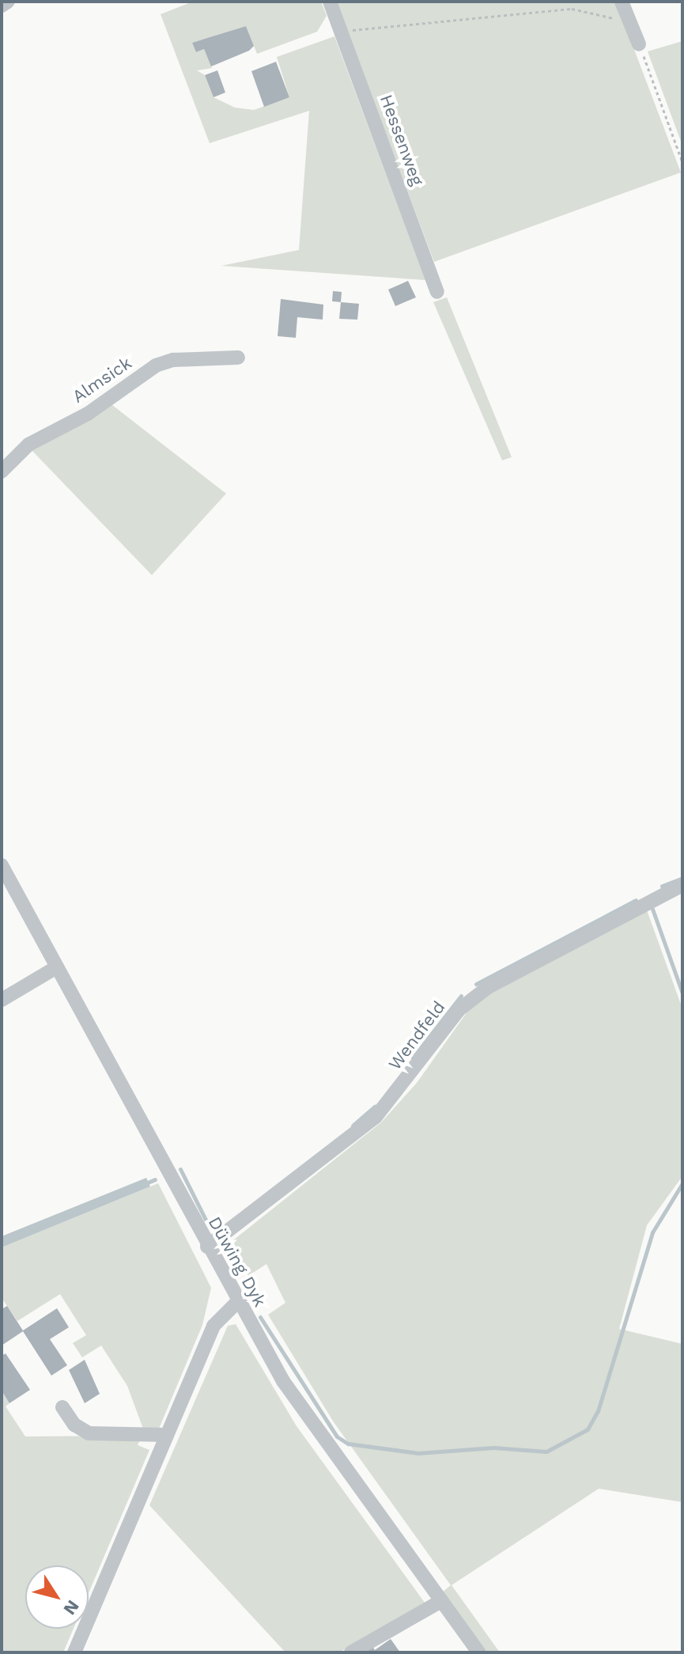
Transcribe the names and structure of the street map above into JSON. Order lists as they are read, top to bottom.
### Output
{
  "streets": {
    "street": [
      "Hessenweg",
      "Almsick",
      "Wendfeld",
      "Düwing Dyk"
    ]
  },
  "crossings": [
    ["Wendfeld", "Düwing Dyk"]
  ],
  "north": "bottom right"
}
